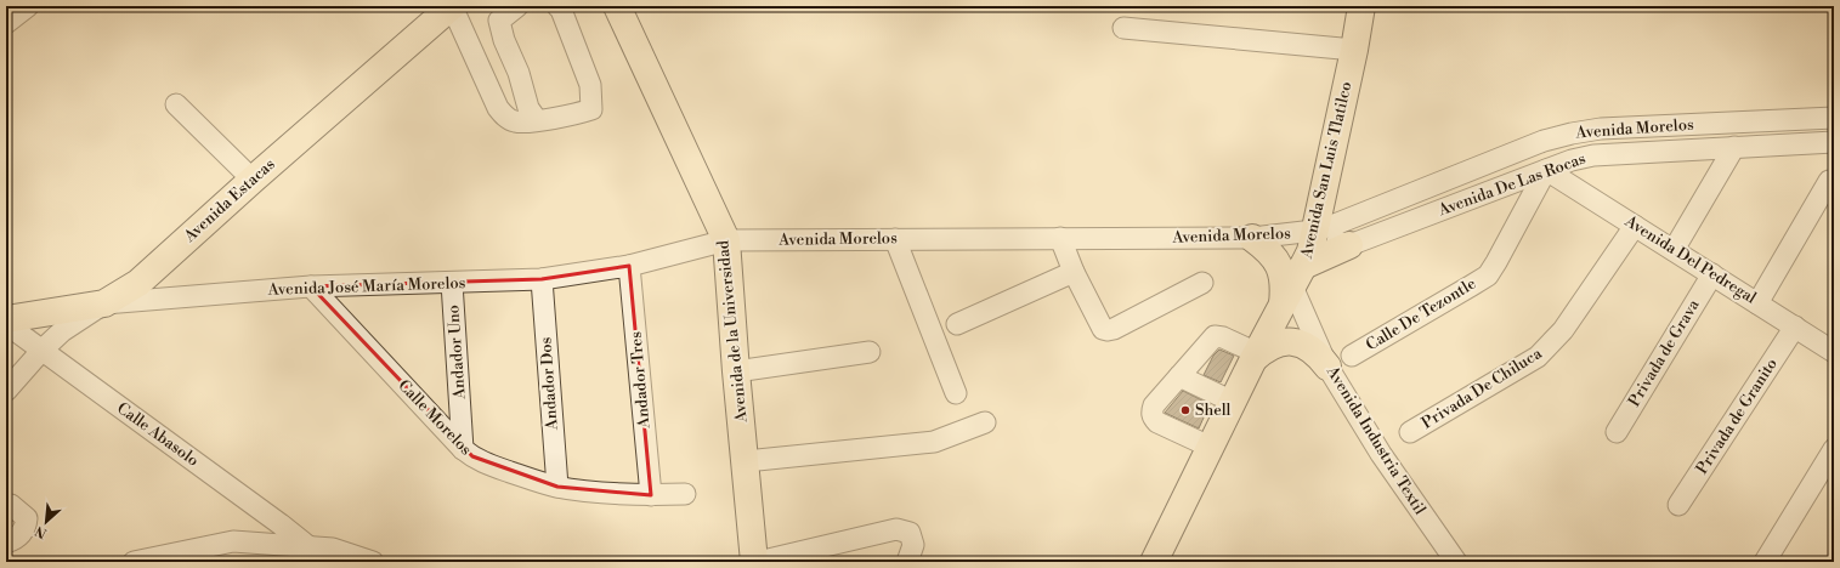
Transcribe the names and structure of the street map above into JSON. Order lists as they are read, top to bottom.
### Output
{
  "streets": {
    "main road": [
      "Avenida San Luis Tlatilco",
      "Avenida Estacas",
      "Avenida José María Morelos",
      "Avenida de la Universidad"
    ],
    "street": [
      "Avenida Morelos",
      "Avenida De Las Rocas",
      "Avenida Del Pedregal",
      "Calle De Tezontle",
      "Andador Uno",
      "Privada de Grava",
      "Andador Tres",
      "Andador Dos",
      "Privada De Chiluca",
      "Privada de Granito",
      "Calle Morelos",
      "Calle Abasolo",
      "Avenida Industria Textil"
    ]
  },
  "crossings": [
    ["Avenida Morelos", "Avenida San Luis Tlatilco"],
    ["Avenida Morelos", "Avenida José María Morelos"],
    ["Avenida Morelos", "Avenida de la Universidad"],
    ["Avenida San Luis Tlatilco", "Avenida Industria Textil"],
    ["Avenida De Las Rocas", "Avenida Del Pedregal"],
    ["Avenida De Las Rocas", "Calle De Tezontle"],
    ["Avenida Estacas", "Avenida José María Morelos"],
    ["Avenida Estacas", "Calle Abasolo"],
    ["Avenida Del Pedregal", "Calle De Tezontle"],
    ["Avenida Del Pedregal", "Privada de Grava"],
    ["Avenida Del Pedregal", "Privada De Chiluca"],
    ["Avenida Del Pedregal", "Privada de Granito"],
    ["Avenida José María Morelos", "Avenida de la Universidad"],
    ["Avenida José María Morelos", "Andador Uno"],
    ["Avenida José María Morelos", "Andador Tres"],
    ["Avenida José María Morelos", "Andador Dos"],
    ["Avenida José María Morelos", "Calle Morelos"],
    ["Andador Uno", "Calle Morelos"],
    ["Andador Tres", "Calle Morelos"],
    ["Andador Dos", "Calle Morelos"]
  ],
  "places": ["Shell"],
  "north": "bottom left"
}
